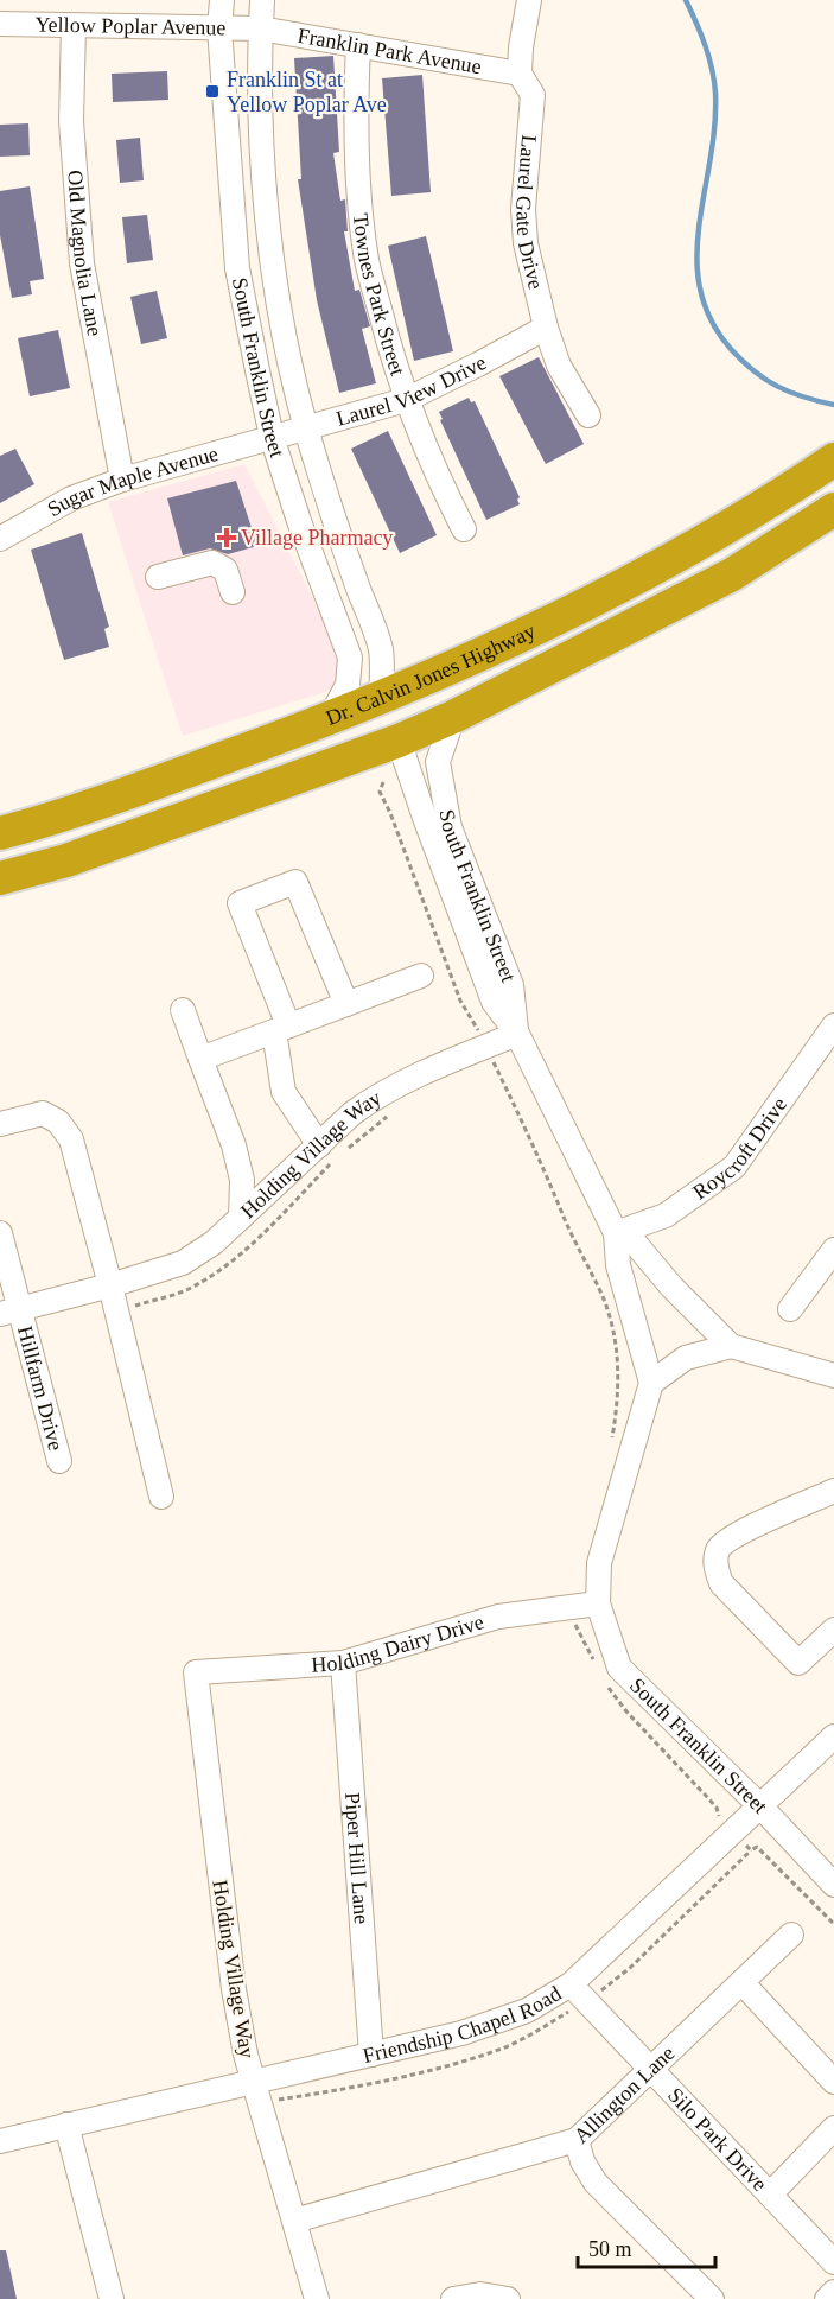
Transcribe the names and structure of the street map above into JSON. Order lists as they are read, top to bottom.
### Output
{
  "streets": {
    "highway": ["Dr. Calvin Jones Highway"],
    "street": [
      "Yellow Poplar Avenue",
      "Franklin Park Avenue",
      "Laurel Gate Drive",
      "Old Magnolia Lane",
      "Townes Park Street",
      "South Franklin Street",
      "Laurel View Drive",
      "Sugar Maple Avenue",
      "Roycroft Drive",
      "Holding Village Way",
      "Hillfarm Drive",
      "Holding Dairy Drive",
      "Piper Hill Lane",
      "Friendship Chapel Road",
      "Allington Lane",
      "Silo Park Drive"
    ]
  },
  "crossings": [
    ["Yellow Poplar Avenue", "Franklin Park Avenue"],
    ["Yellow Poplar Avenue", "Old Magnolia Lane"],
    ["Yellow Poplar Avenue", "South Franklin Street"],
    ["Franklin Park Avenue", "Laurel Gate Drive"],
    ["Franklin Park Avenue", "Townes Park Street"],
    ["Franklin Park Avenue", "South Franklin Street"],
    ["Laurel Gate Drive", "Laurel View Drive"],
    ["Old Magnolia Lane", "Sugar Maple Avenue"],
    ["Townes Park Street", "Laurel View Drive"],
    ["South Franklin Street", "Laurel View Drive"],
    ["South Franklin Street", "Sugar Maple Avenue"],
    ["South Franklin Street", "Dr. Calvin Jones Highway"],
    ["South Franklin Street", "Roycroft Drive"],
    ["South Franklin Street", "Holding Village Way"],
    ["South Franklin Street", "Holding Dairy Drive"],
    ["South Franklin Street", "Friendship Chapel Road"],
    ["Laurel View Drive", "Sugar Maple Avenue"],
    ["Holding Village Way", "Hillfarm Drive"],
    ["Holding Village Way", "Holding Dairy Drive"],
    ["Holding Village Way", "Friendship Chapel Road"],
    ["Holding Village Way", "Allington Lane"],
    ["Holding Dairy Drive", "Piper Hill Lane"],
    ["Piper Hill Lane", "Friendship Chapel Road"],
    ["Friendship Chapel Road", "Silo Park Drive"],
    ["Allington Lane", "Silo Park Drive"]
  ],
  "places": {
    "transit": ["Franklin St at Yellow Poplar Ave"],
    "health": ["Village Pharmacy"]
  },
  "scale_bar": "50 m"
}
